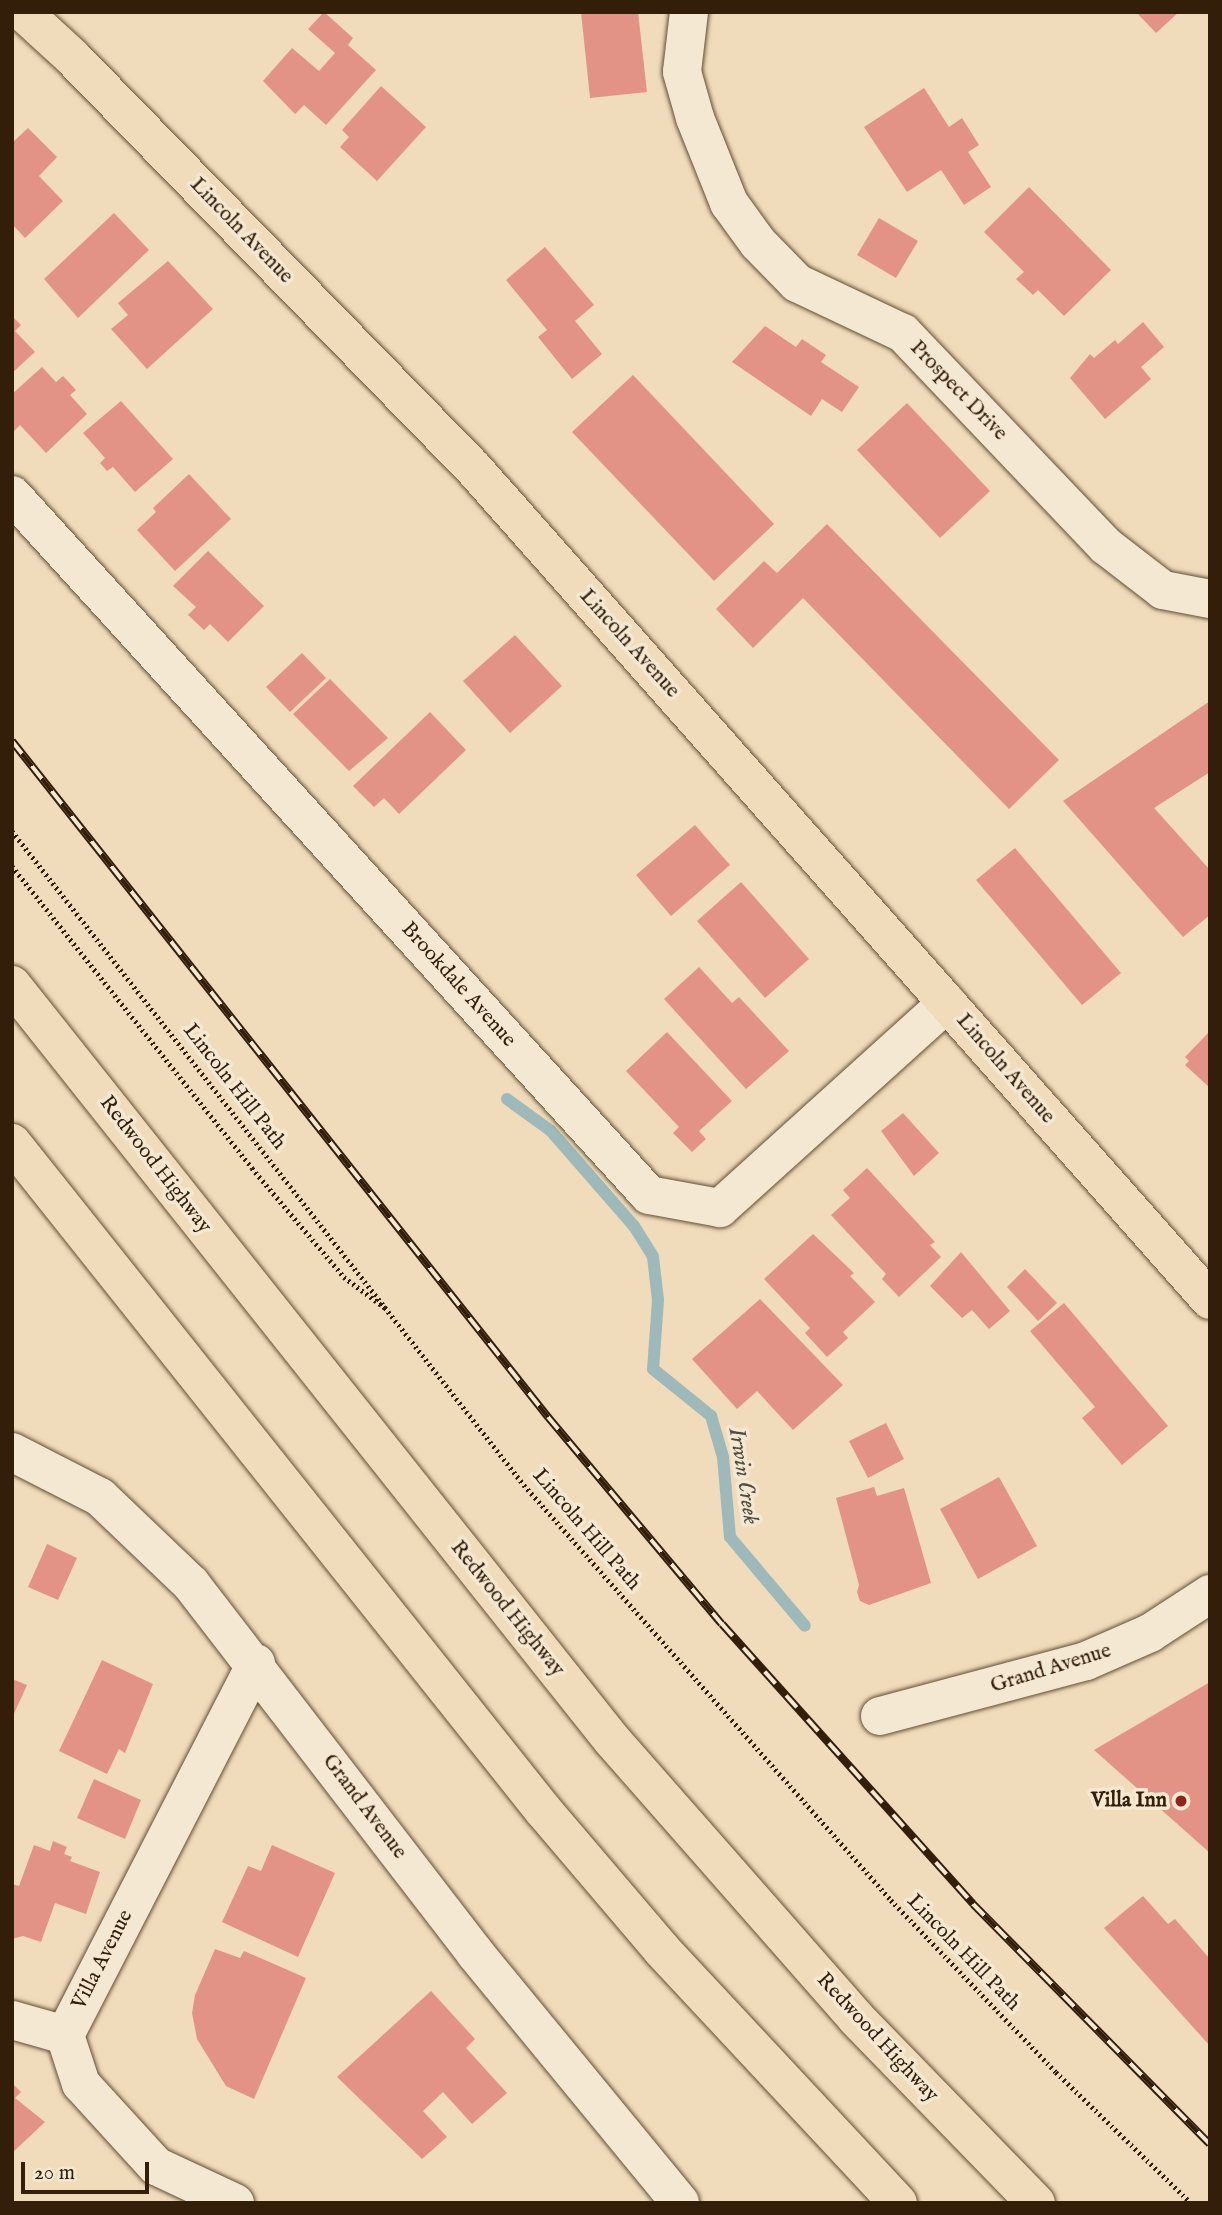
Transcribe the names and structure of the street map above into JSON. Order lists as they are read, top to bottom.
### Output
{
  "streets": {
    "main road": ["Lincoln Avenue", "Redwood Highway"],
    "street": [
      "Prospect Drive",
      "Brookdale Avenue",
      "Grand Avenue",
      "Villa Avenue"
    ],
    "path": ["Lincoln Hill Path"]
  },
  "crossings": [
    ["Lincoln Avenue", "Brookdale Avenue"],
    ["Grand Avenue", "Villa Avenue"]
  ],
  "water": ["Irwin Creek"],
  "places": ["Villa Inn"],
  "scale_bar": "20 m"
}
